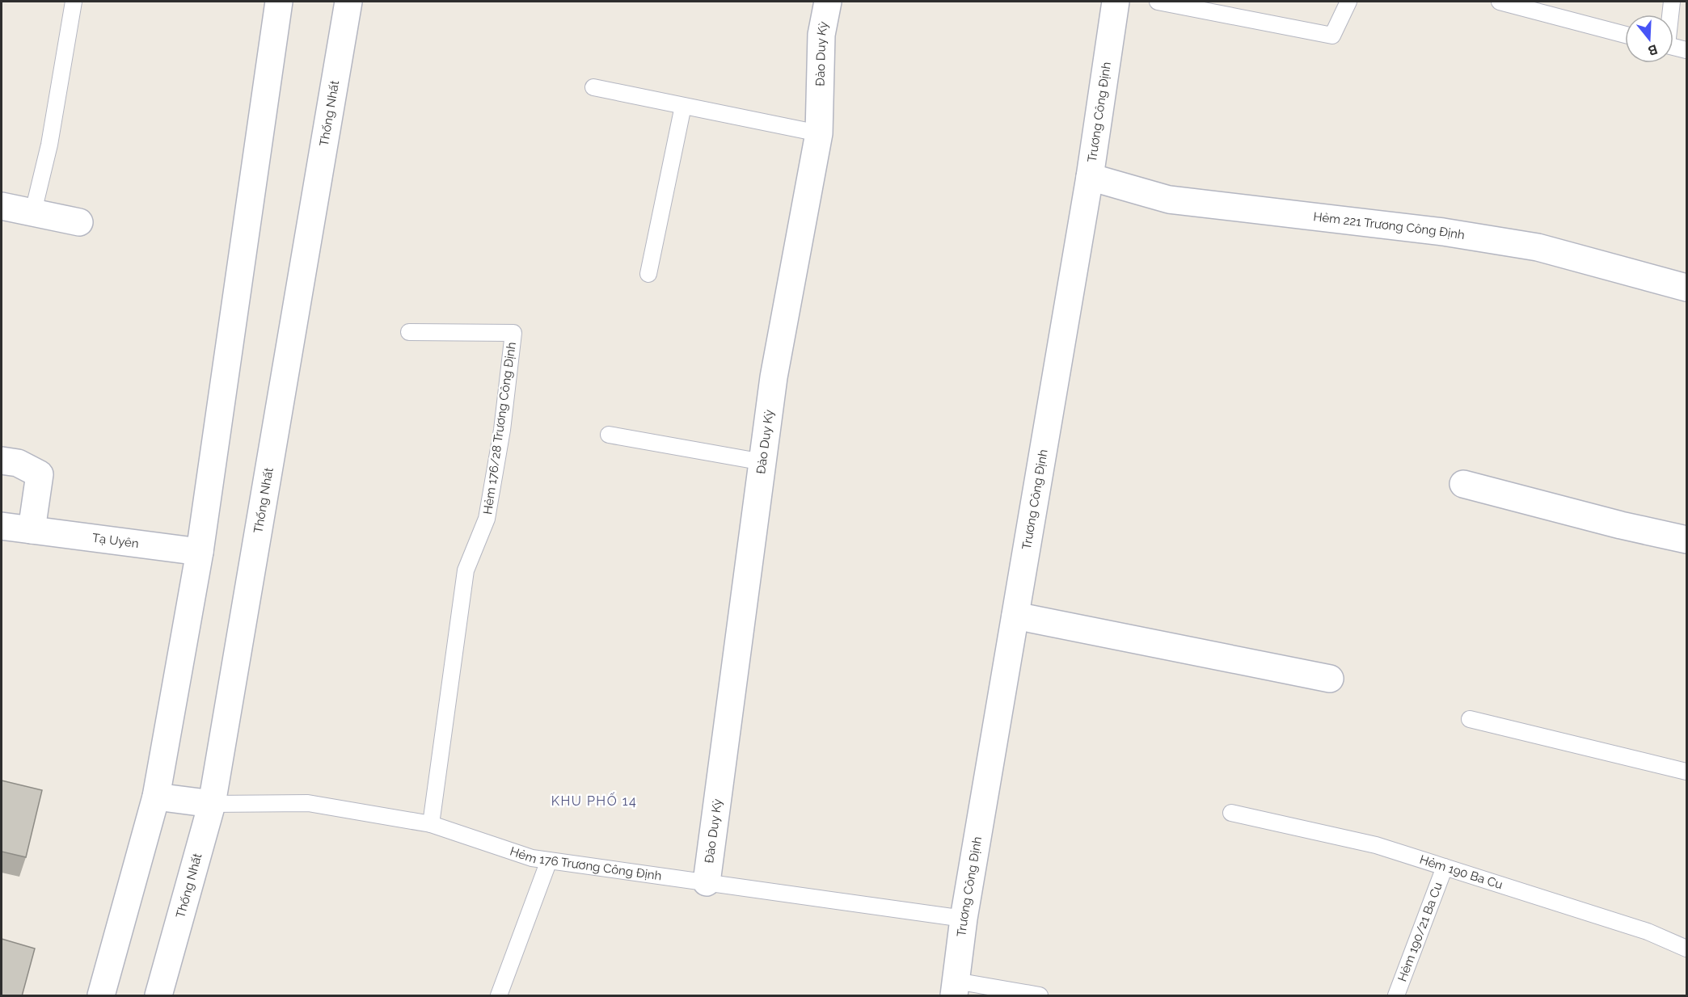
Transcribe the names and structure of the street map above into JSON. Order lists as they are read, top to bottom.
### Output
{
  "streets": {
    "main road": [
      "Đào Duy Kỳ",
      "Trương Công Định",
      "Thống Nhất",
      "Hẻm 221 Trương Công Định",
      "Tạ Uyên"
    ],
    "lane": [
      "Hẻm 176/28 Trương Công Định",
      "Hẻm 176 Trương Công Định",
      "Hẻm 190 Ba Cu",
      "Hẻm 190/21 Ba Cu"
    ]
  },
  "crossings": [
    ["Đào Duy Kỳ", "Hẻm 176 Trương Công Định"],
    ["Trương Công Định", "Hẻm 221 Trương Công Định"],
    ["Trương Công Định", "Hẻm 176 Trương Công Định"],
    ["Thống Nhất", "Hẻm 176 Trương Công Định"],
    ["Hẻm 176/28 Trương Công Định", "Hẻm 176 Trương Công Định"],
    ["Hẻm 190 Ba Cu", "Hẻm 190/21 Ba Cu"]
  ],
  "districts": ["KHU PHỐ 14"],
  "north": "bottom"
}
